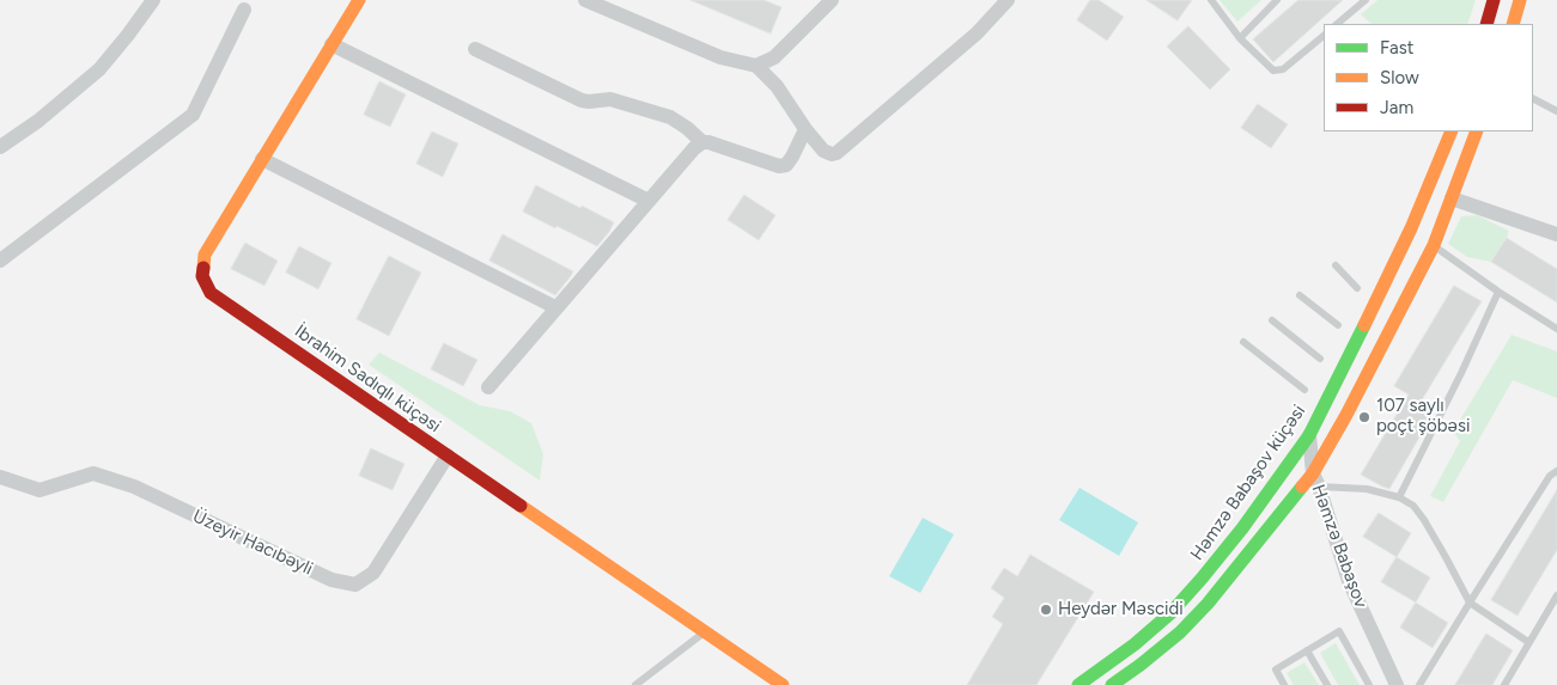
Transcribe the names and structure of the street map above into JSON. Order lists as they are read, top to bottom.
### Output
{
  "streets": {
    "street": [
      "İbrahim Sadıqlı küçəsi",
      "Həmzə Babaşov küçəsi",
      "Üzeyir Hacıbəyli",
      "Həmzə Babaşov"
    ]
  },
  "crossings": [
    ["İbrahim Sadıqlı küçəsi", "Üzeyir Hacıbəyli"],
    ["Həmzə Babaşov küçəsi", "Həmzə Babaşov"]
  ],
  "places": ["107 saylı poçt şöbəsi", "Heydər Məscidi"],
  "legend": ["Fast", "Slow", "Jam"]
}
